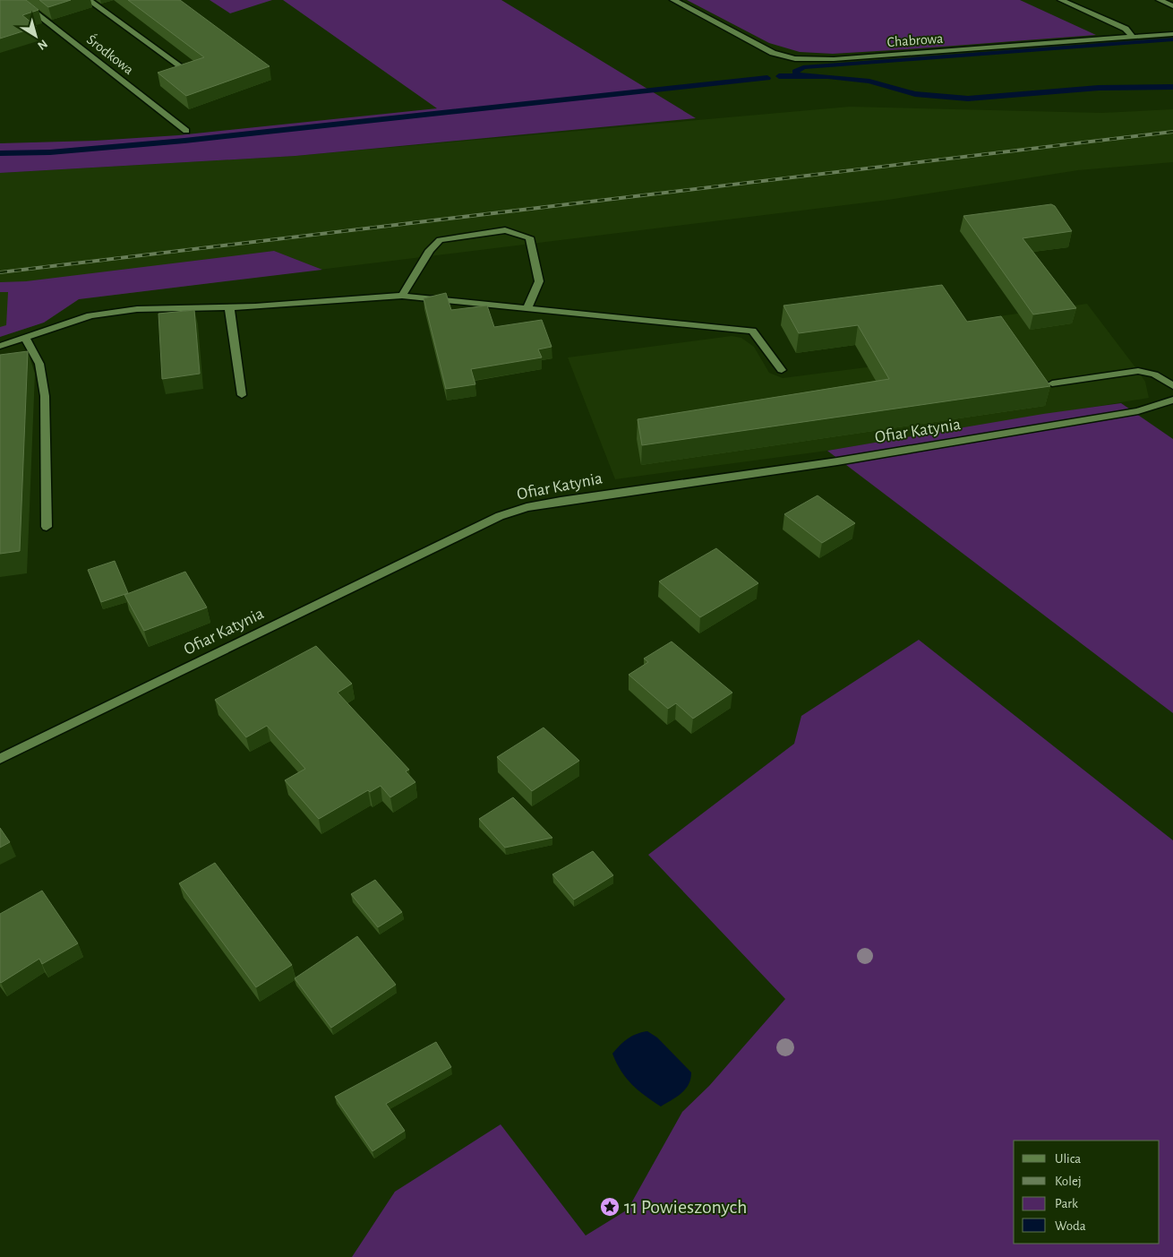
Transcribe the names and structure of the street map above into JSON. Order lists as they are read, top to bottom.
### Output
{
  "streets": {
    "street": ["Chabrowa", "Środkowa", "Ofiar Katynia"]
  },
  "places": {
    "place": ["11 Powieszonych"]
  },
  "legend": [
    "Ulica",
    "Kolej",
    "Park",
    "Woda"
  ],
  "north": "bottom right"
}
